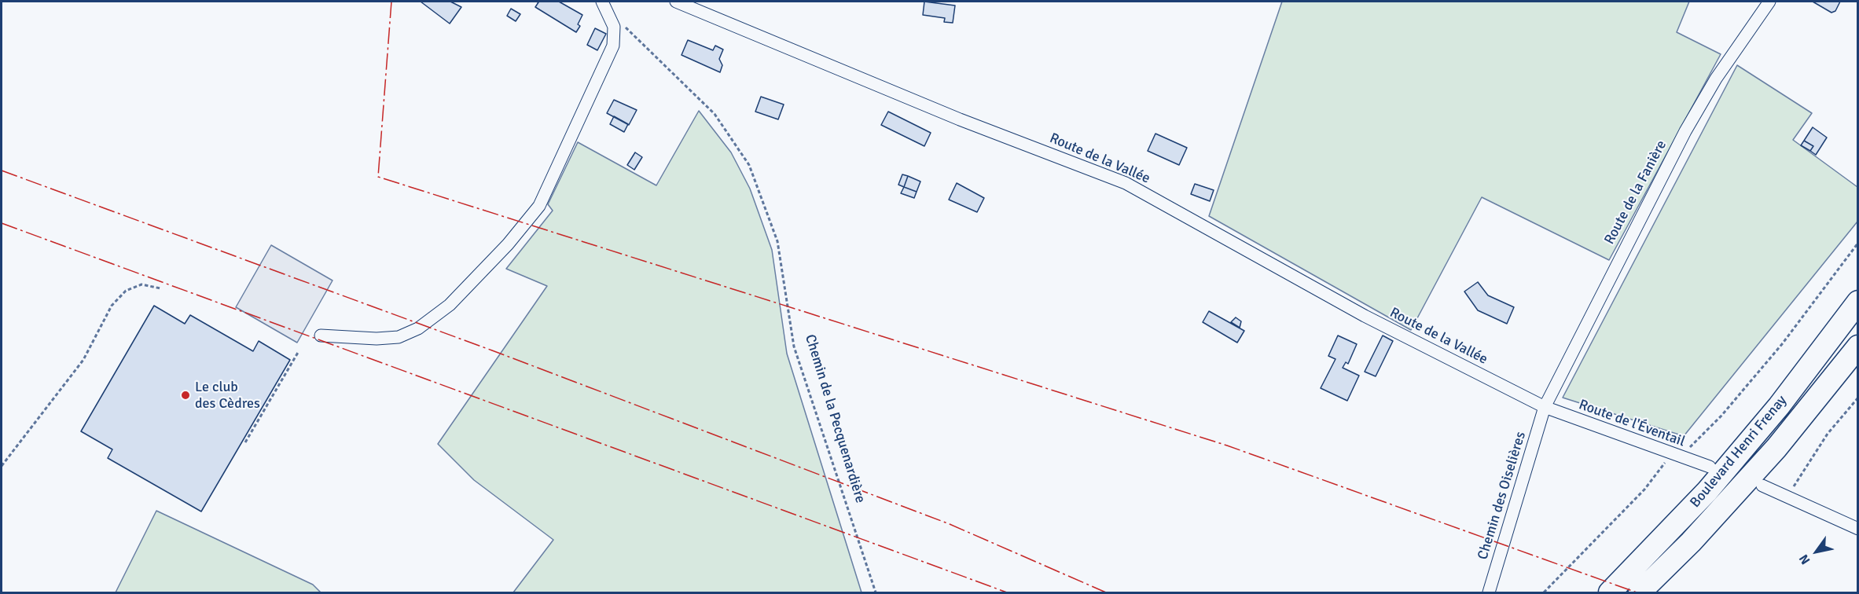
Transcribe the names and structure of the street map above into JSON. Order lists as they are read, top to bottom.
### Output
{
  "streets": {
    "highway": ["Boulevard Henri Frenay"],
    "street": [
      "Route de la Vallée",
      "Route de la Fanière",
      "Route de l'Éventail",
      "Chemin des Oiselières"
    ],
    "path": ["Chemin de la Pecquenardière"]
  },
  "crossings": [
    ["Route de la Vallée", "Route de la Fanière"],
    ["Route de la Vallée", "Route de l'Éventail"],
    ["Route de la Vallée", "Chemin des Oiselières"],
    ["Route de la Fanière", "Route de l'Éventail"],
    ["Route de la Fanière", "Chemin des Oiselières"],
    ["Route de l'Éventail", "Chemin des Oiselières"]
  ],
  "places": ["Le club des Cèdres"],
  "north": "bottom left"
}
